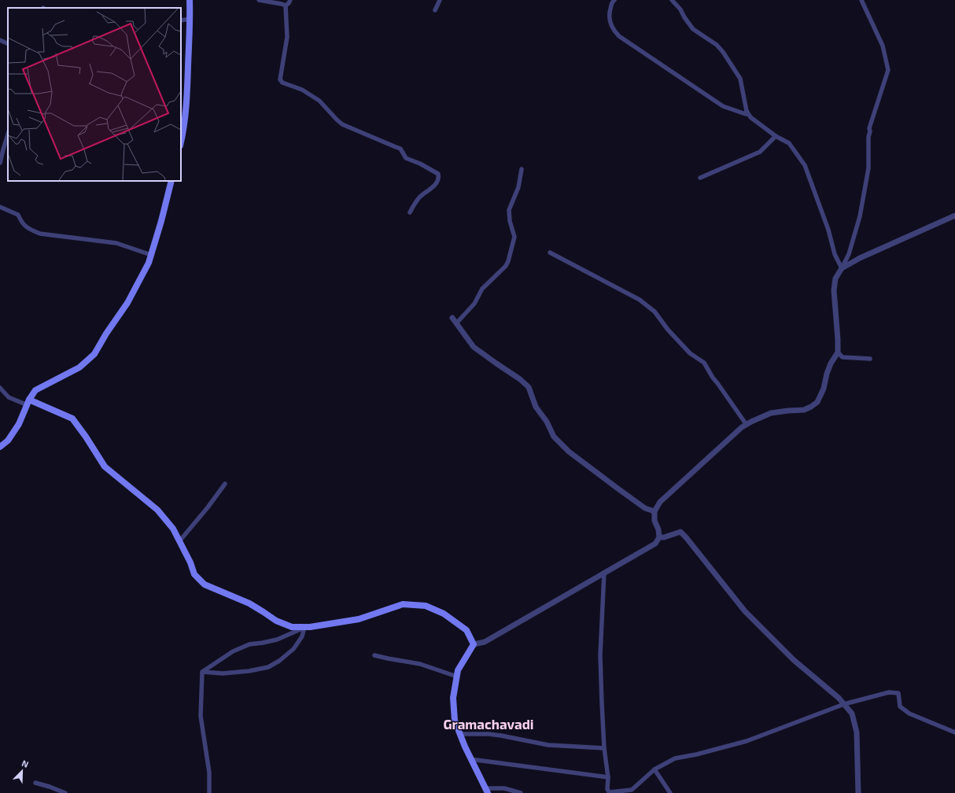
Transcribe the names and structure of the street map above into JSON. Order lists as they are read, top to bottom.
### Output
{
  "districts": ["Gramachavadi"],
  "north": "top right"
}
